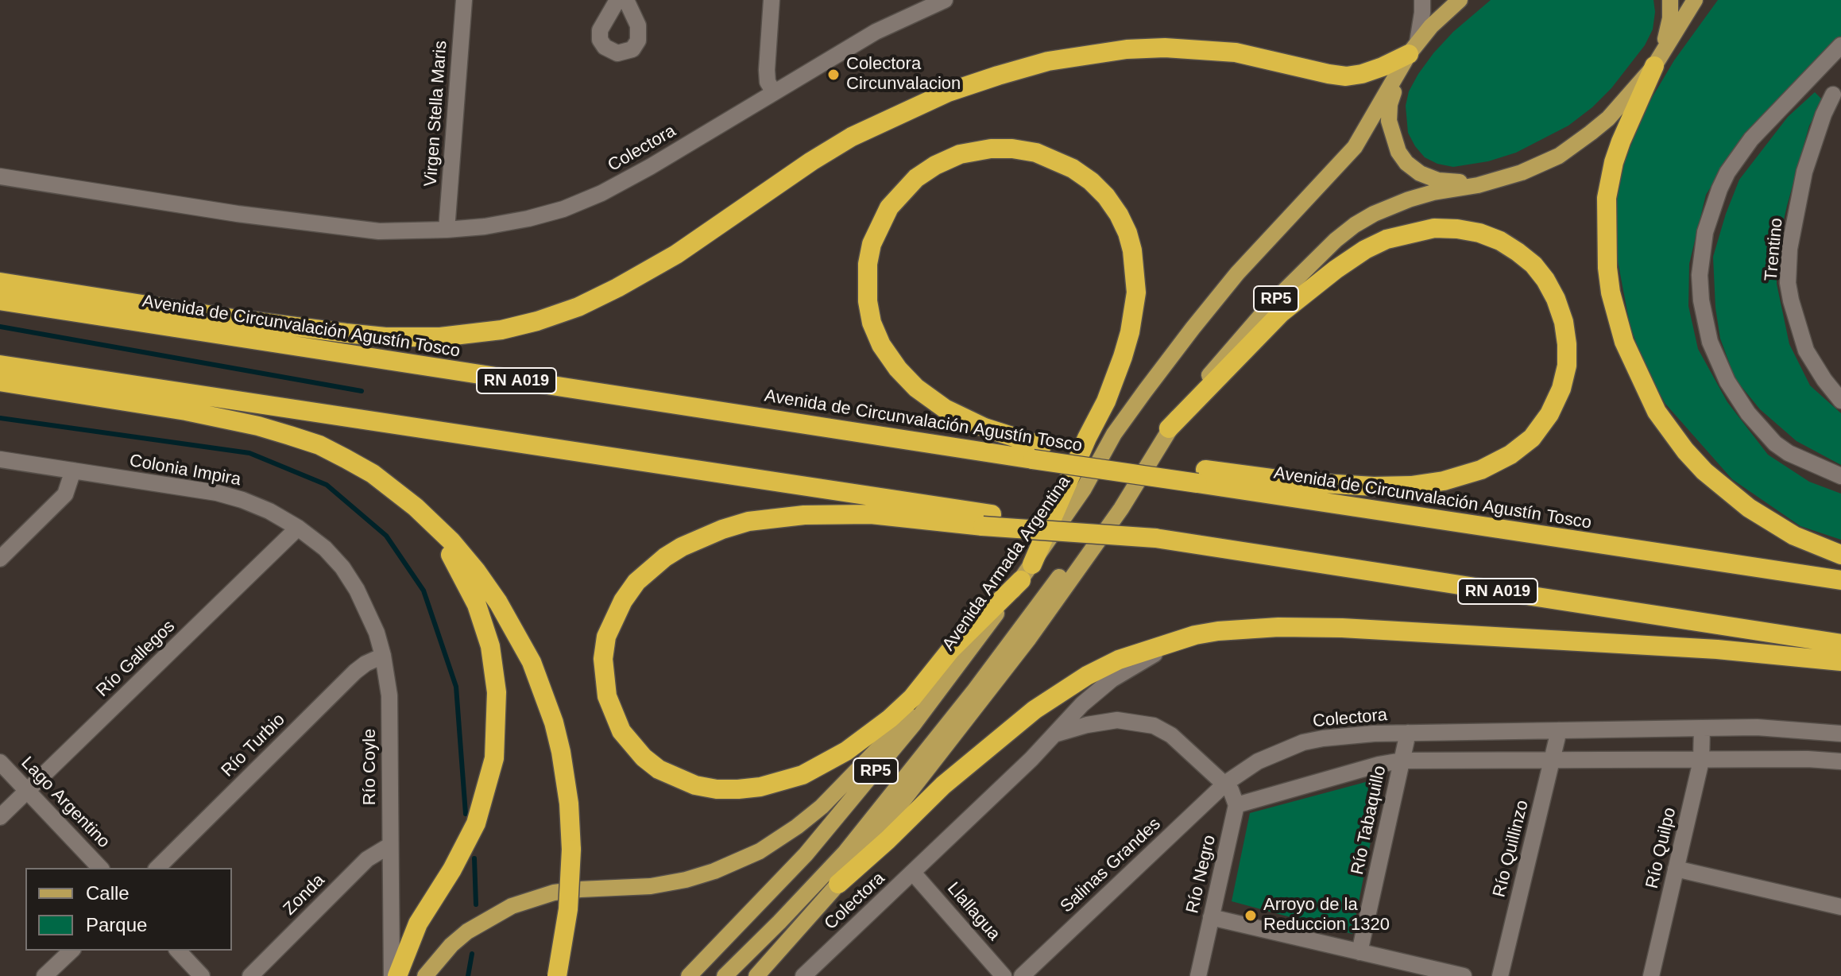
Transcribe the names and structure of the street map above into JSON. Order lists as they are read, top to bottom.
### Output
{
  "streets": {
    "highway": ["Avenida de Circunvalación Agustín Tosco", "RN A019"],
    "main road": ["RP5", "Avenida Armada Argentina"],
    "street": [
      "Virgen Stella Maris",
      "Colectora",
      "Trentino",
      "Colonia Impira",
      "Río Gallegos",
      "Río Turbio",
      "Río Coyle",
      "Lago Argentino",
      "Río Tabaquillo",
      "Río Quilpo",
      "Río Quillinzo",
      "Salinas Grandes",
      "Río Negro",
      "Zonda",
      "Llallagua"
    ]
  },
  "crossings": [
    ["Virgen Stella Maris", "Colectora"],
    ["Colectora", "Río Tabaquillo"],
    ["Colectora", "Río Quilpo"],
    ["Colectora", "Río Quillinzo"],
    ["Colectora", "Salinas Grandes"],
    ["Colectora", "Llallagua"],
    ["Colonia Impira", "Río Gallegos"],
    ["Colonia Impira", "Río Coyle"],
    ["Río Gallegos", "Lago Argentino"],
    ["Río Turbio", "Río Coyle"],
    ["Río Coyle", "Zonda"]
  ],
  "places": ["Colectora Circunvalacion", "Arroyo de la Reduccion 1320"],
  "legend": ["Calle", "Parque"]
}
